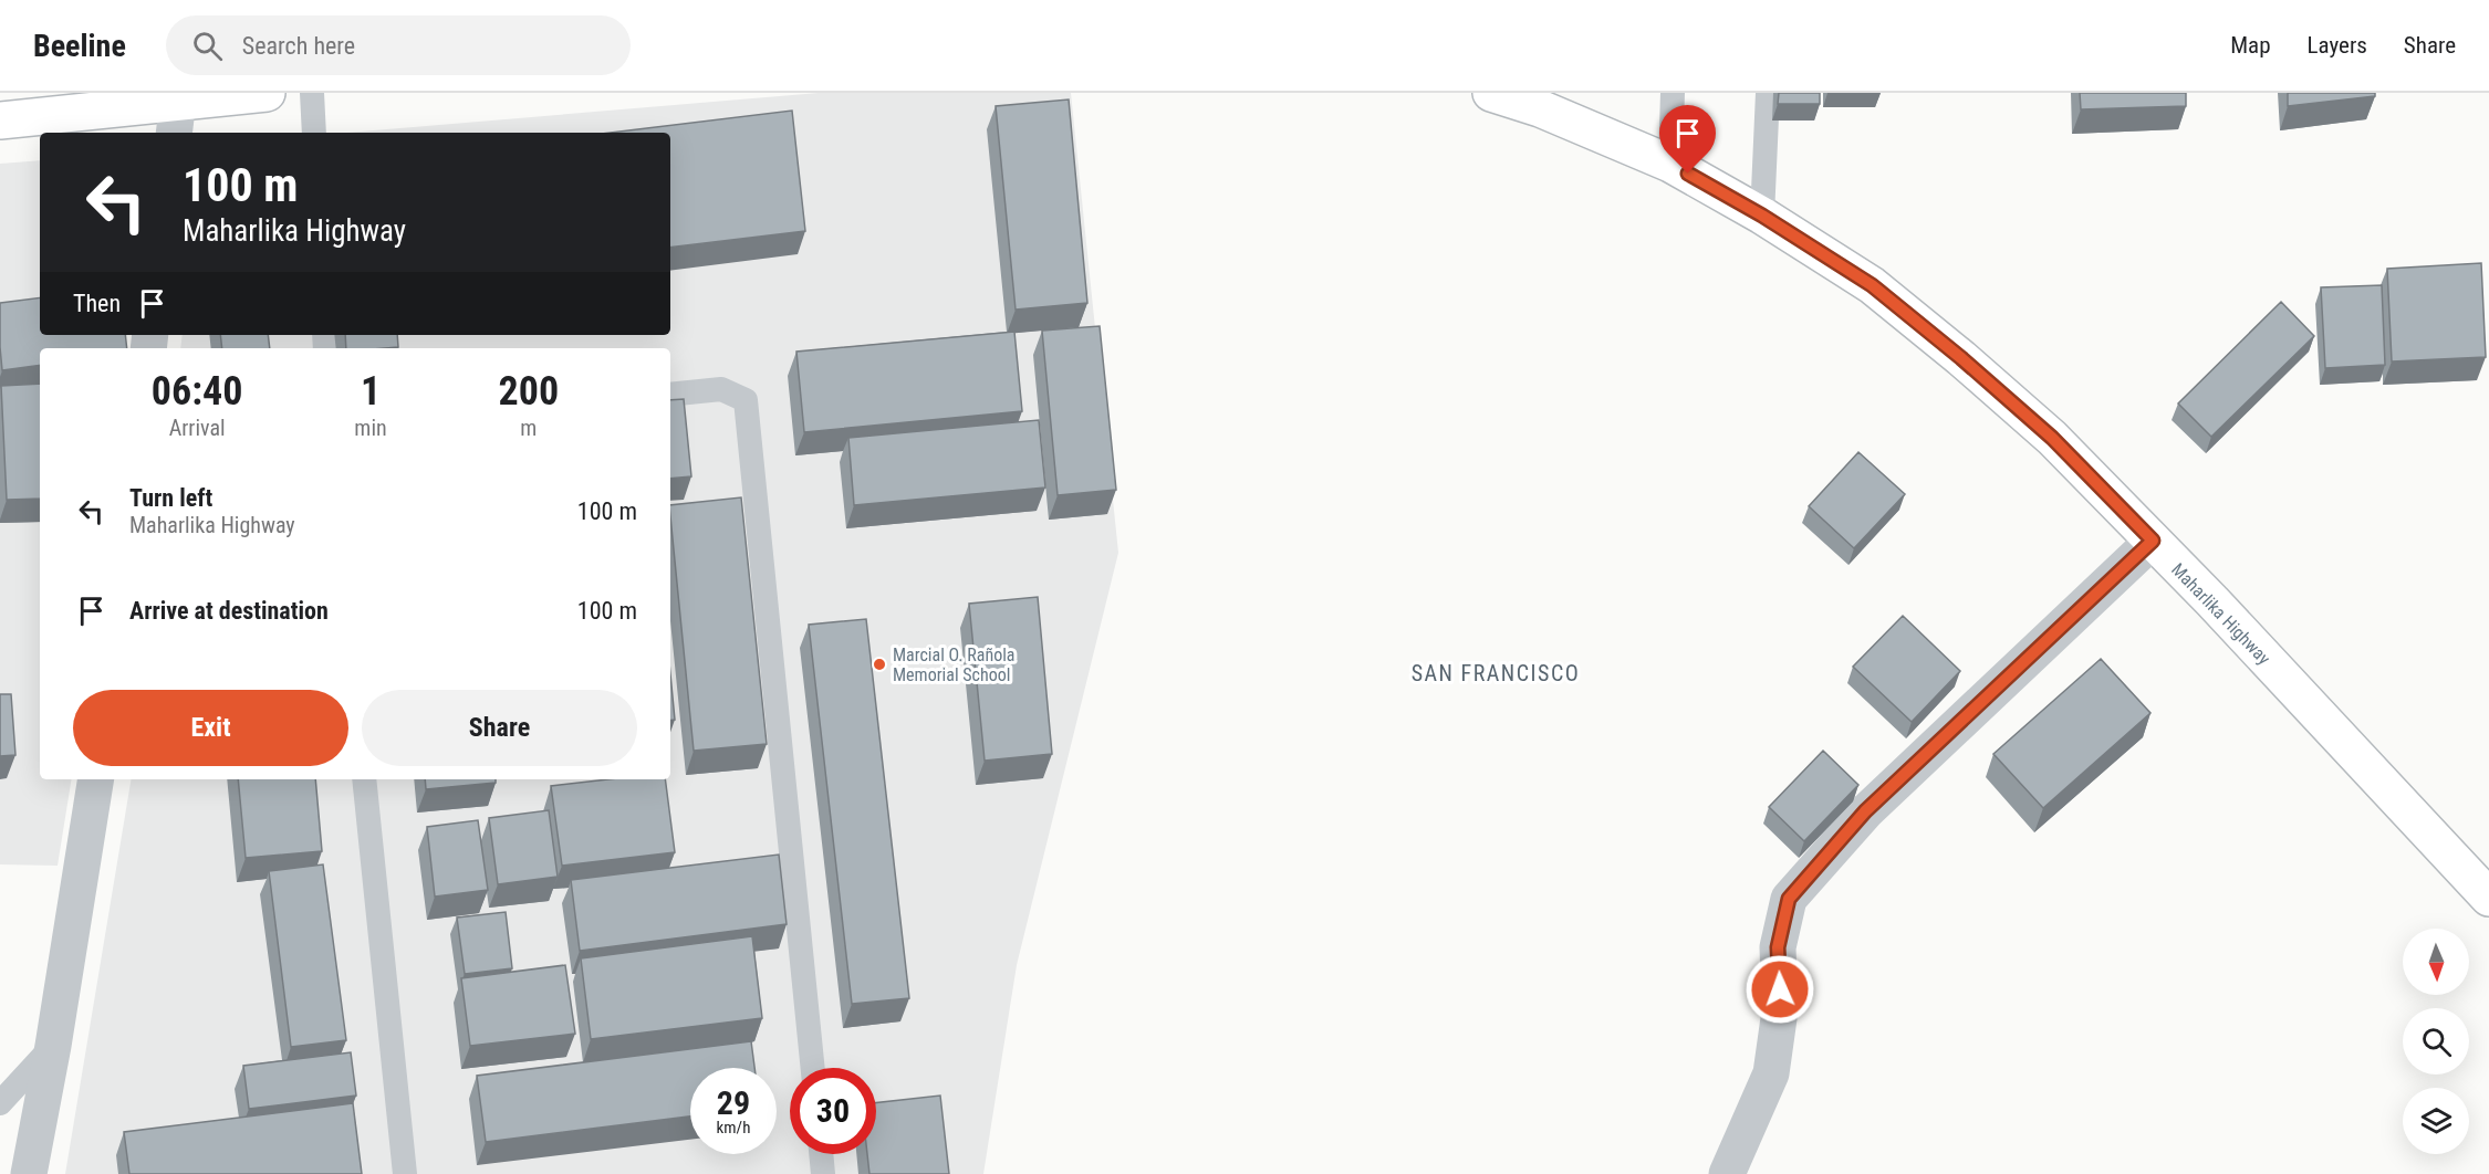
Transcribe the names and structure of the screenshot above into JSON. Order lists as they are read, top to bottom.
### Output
{
  "streets": {
    "highway": ["Maharlika Highway"]
  },
  "districts": ["SAN FRANCISCO"],
  "places": ["Marcial O. Rañola Memorial School"],
  "north": "bottom",
  "page": {
    "header": "Beeline",
    "search": "Search here",
    "nav": ["Map", "Layers", "Share"],
    "turn": ["100 m", "Maharlika Highway"],
    "then": "Then",
    "eta": [
      "06:40",
      "Arrival",
      "1",
      "min",
      "200",
      "m"
    ],
    "list": [
      {
        "name": "Turn left",
        "note": "Maharlika Highway",
        "value": "100 m"
      },
      {
        "name": "Arrive at destination",
        "value": "100 m"
      }
    ],
    "buttons": ["Exit", "Share"],
    "speed": "29 km/h",
    "limit": "30"
  }
}
